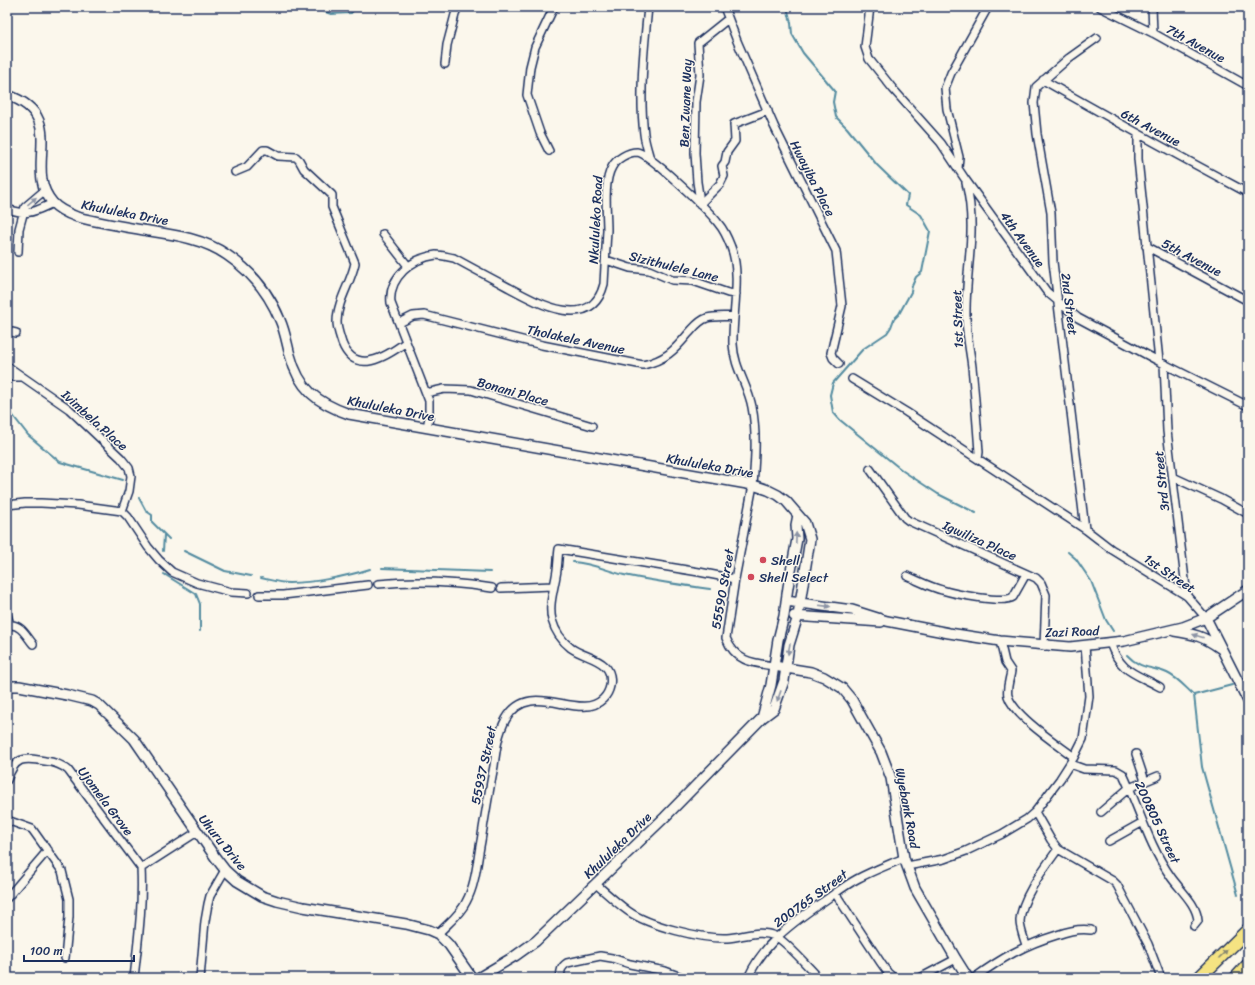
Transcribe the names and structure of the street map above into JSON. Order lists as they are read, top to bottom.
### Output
{
  "streets": {
    "street": [
      "7th Avenue",
      "Ben Zwane Way",
      "6th Avenue",
      "Hwayiba Place",
      "Khululeka Drive",
      "Nkululeko Road",
      "4th Avenue",
      "5th Avenue",
      "Sizithulele Lane",
      "2nd Street",
      "1st Street",
      "Tholakele Avenue",
      "Bonani Place",
      "Ivimbela Place",
      "3rd Street",
      "Igwiliza Place",
      "55590 Street",
      "Zazi Road",
      "55937 Street",
      "Ujomela Grove",
      "Wyebank Road",
      "200805 Street",
      "Uhuru Drive",
      "200765 Street"
    ]
  },
  "crossings": [
    ["Ben Zwane Way", "Hwayiba Place"],
    ["Ben Zwane Way", "Nkululeko Road"],
    ["6th Avenue", "2nd Street"],
    ["6th Avenue", "3rd Street"],
    ["Khululeka Drive", "Nkululeko Road"],
    ["Khululeka Drive", "55590 Street"],
    ["Khululeka Drive", "Zazi Road"],
    ["Khululeka Drive", "Wyebank Road"],
    ["Nkululeko Road", "Sizithulele Lane"],
    ["Nkululeko Road", "Tholakele Avenue"],
    ["Nkululeko Road", "Bonani Place"],
    ["Nkululeko Road", "55590 Street"],
    ["4th Avenue", "2nd Street"],
    ["4th Avenue", "1st Street"],
    ["4th Avenue", "3rd Street"],
    ["5th Avenue", "3rd Street"],
    ["2nd Street", "1st Street"],
    ["1st Street", "3rd Street"],
    ["1st Street", "Zazi Road"],
    ["Igwiliza Place", "Zazi Road"],
    ["55590 Street", "55937 Street"],
    ["55590 Street", "Wyebank Road"],
    ["Zazi Road", "200765 Street"],
    ["55937 Street", "Uhuru Drive"],
    ["Wyebank Road", "200765 Street"],
    ["200805 Street", "200765 Street"]
  ],
  "places": ["Shell", "Shell Select"],
  "scale_bar": "100 m"
}
